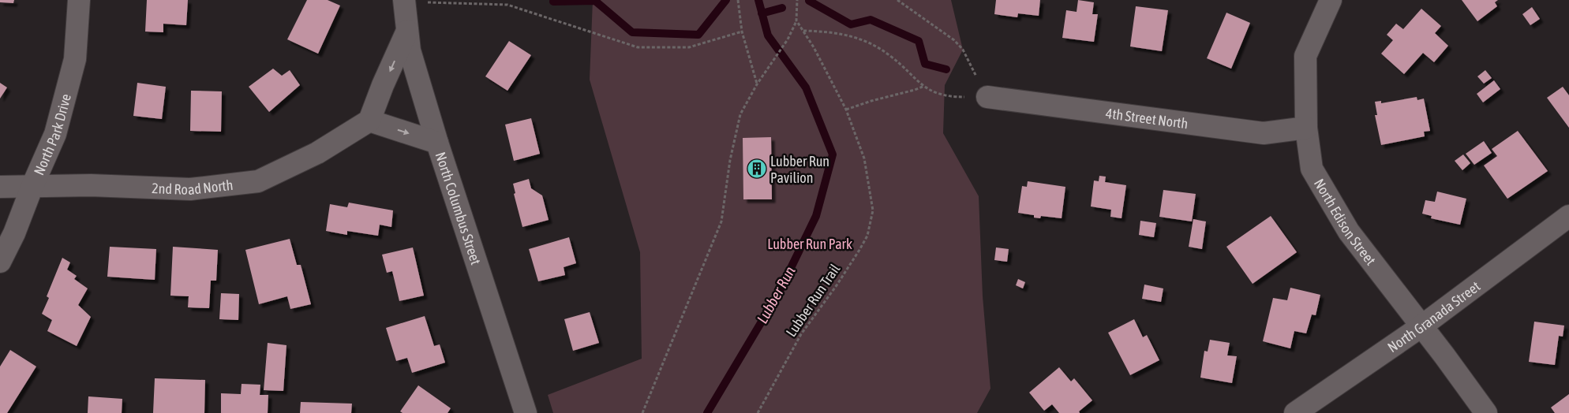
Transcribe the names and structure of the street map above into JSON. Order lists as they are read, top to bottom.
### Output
{
  "streets": {
    "street": [
      "4th Street North",
      "North Park Drive",
      "2nd Road North",
      "North Columbus Street",
      "North Edison Street",
      "North Granada Street"
    ],
    "path": ["Lubber Run Trail"]
  },
  "crossings": [
    ["4th Street North", "North Edison Street"],
    ["North Park Drive", "2nd Road North"],
    ["North Edison Street", "North Granada Street"]
  ],
  "water": ["Lubber Run"],
  "parks": ["Lubber Run Park"],
  "places": {
    "building": ["Lubber Run Pavilion"]
  }
}
